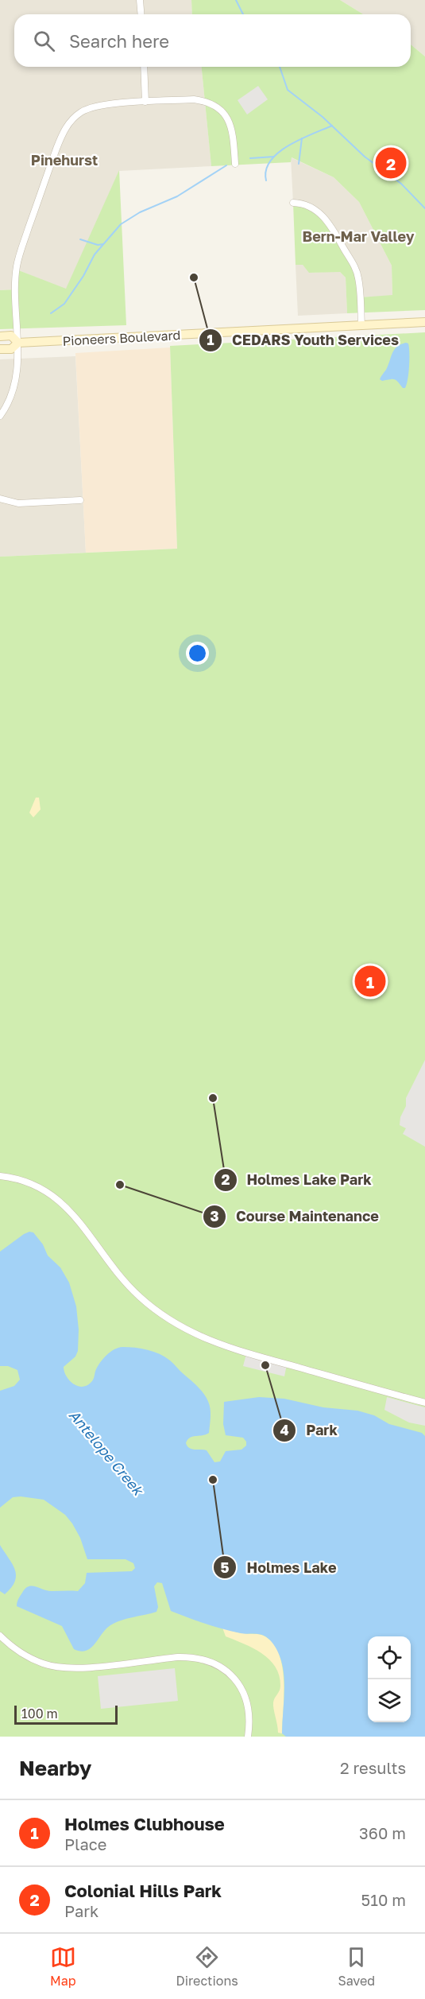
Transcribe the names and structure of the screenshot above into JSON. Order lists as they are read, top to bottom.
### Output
{
  "streets": {
    "main road": ["Pioneers Boulevard"]
  },
  "districts": ["Pinehurst", "Bern-Mar Valley"],
  "water": ["Antelope Creek"],
  "places": [
    "CEDARS Youth Services",
    "Holmes Lake Park",
    "Course Maintenance",
    "Park",
    "Holmes Lake"
  ],
  "scale_bar": "100 m",
  "page": {
    "search": "Search here",
    "pins": ["2", "1"],
    "scale": "100 m",
    "heading": ["Nearby", "2 results"],
    "list": [
      {
        "mark": "1",
        "name": "Holmes Clubhouse",
        "note": "Place",
        "value": "360 m"
      },
      {
        "mark": "2",
        "name": "Colonial Hills Park",
        "note": "Park",
        "value": "510 m"
      }
    ],
    "nav": ["Map", "Directions", "Saved"]
  }
}
